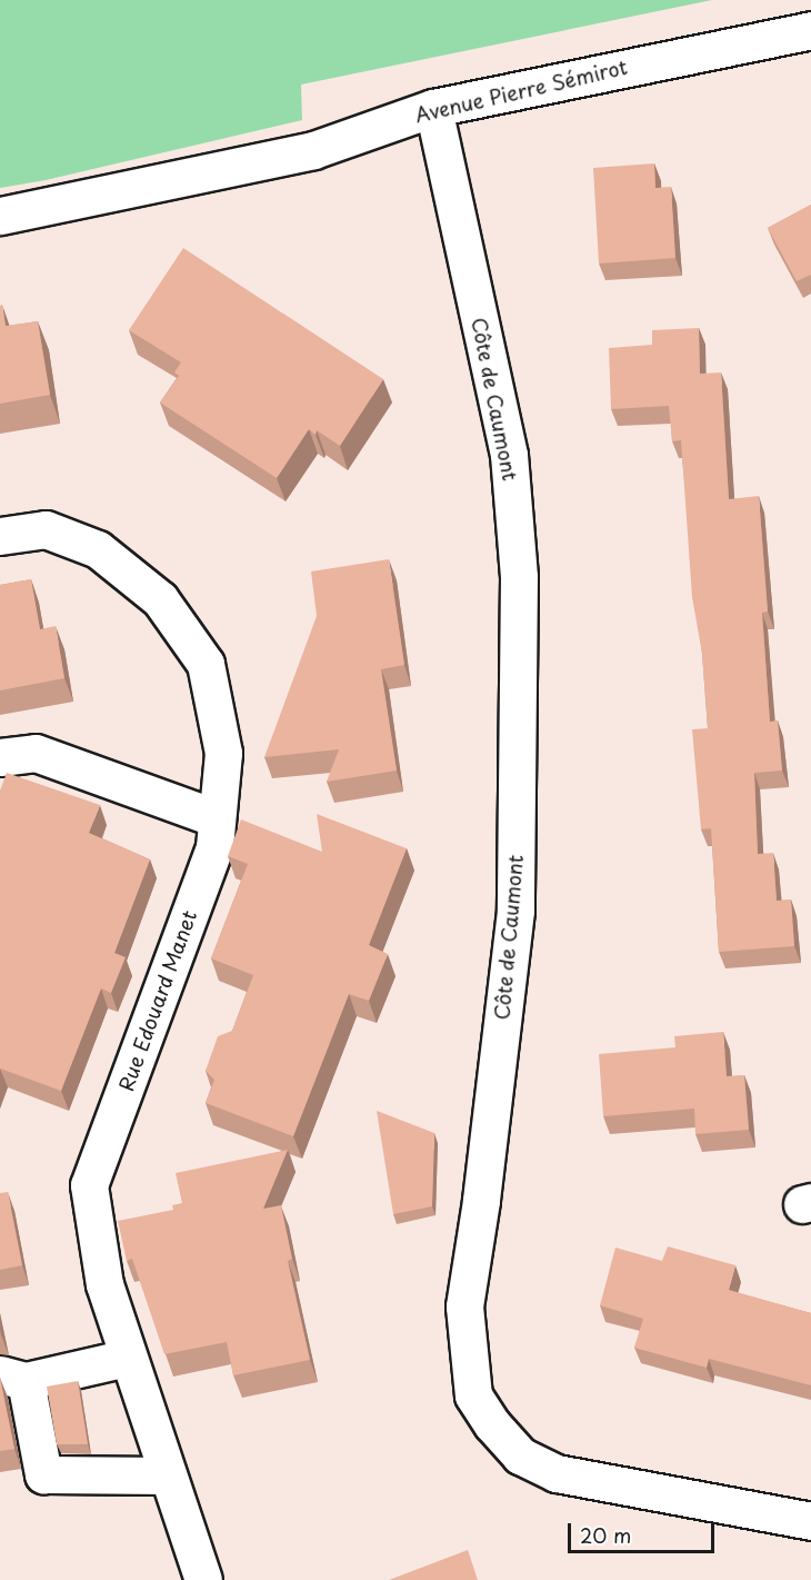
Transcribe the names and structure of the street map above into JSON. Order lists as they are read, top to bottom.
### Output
{
  "streets": {
    "street": ["Avenue Pierre Sémirot", "Côte de Caumont", "Rue Edouard Manet"]
  },
  "crossings": [
    ["Avenue Pierre Sémirot", "Côte de Caumont"]
  ],
  "scale_bar": "20 m"
}
